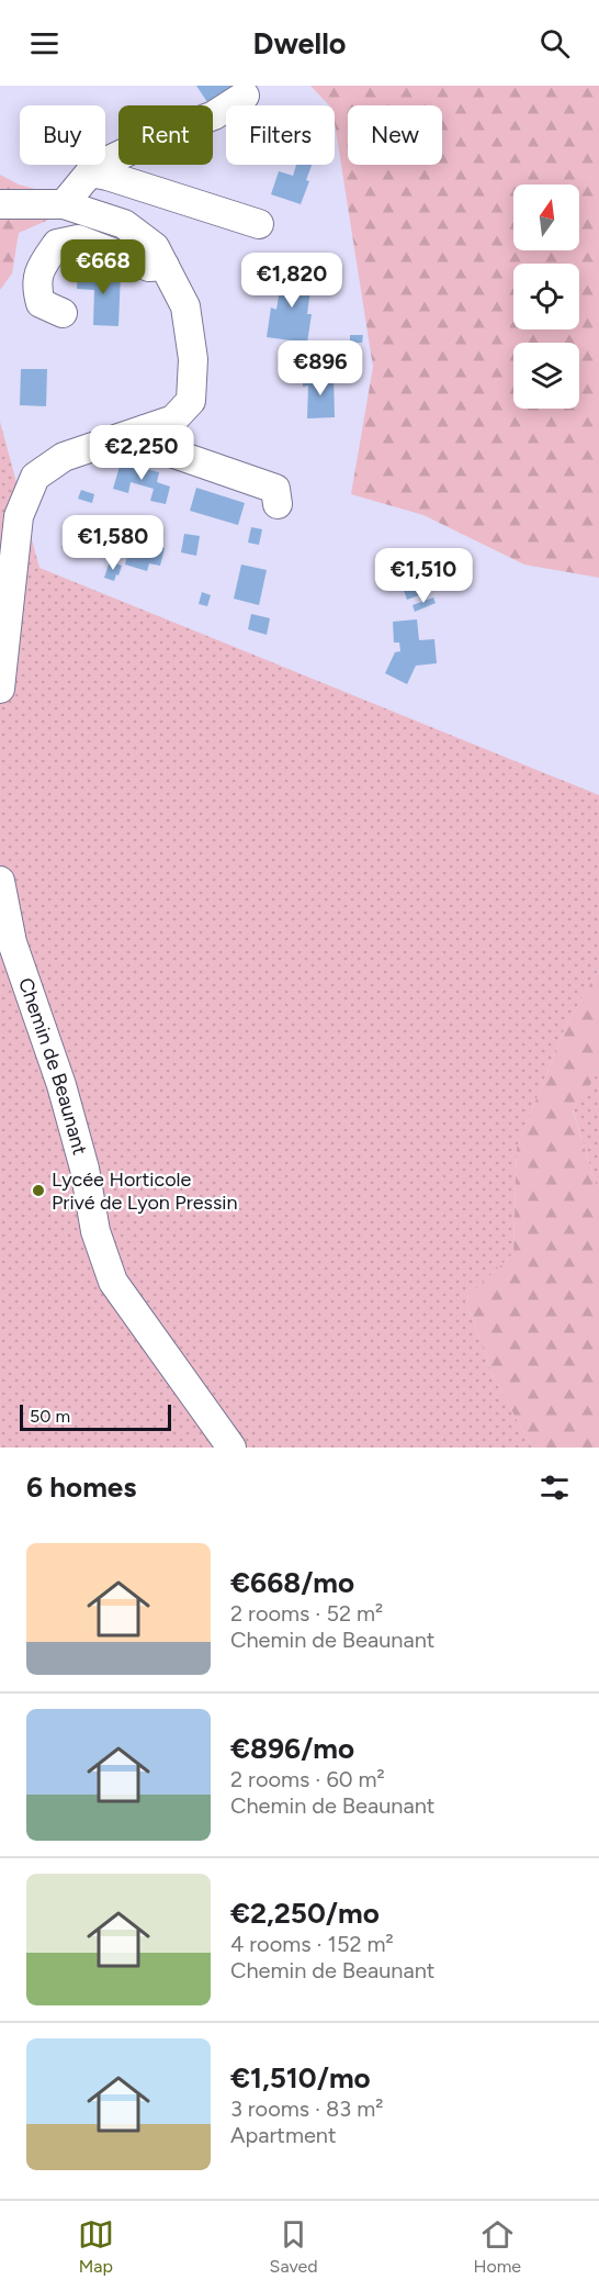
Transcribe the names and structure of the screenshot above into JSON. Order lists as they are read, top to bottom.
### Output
{
  "streets": {
    "street": ["Chemin de Beaunant"]
  },
  "places": ["Lycée Horticole Privé de Lyon Pressin"],
  "scale_bar": "50 m",
  "north": "top",
  "page": {
    "header": "Dwello",
    "chip": [
      "Buy",
      "Rent",
      "Filters",
      "New"
    ],
    "price": [
      "€668",
      "€1,820",
      "€896",
      "€2,250",
      "€1,580",
      "€1,510"
    ],
    "scale": "50 m",
    "heading": "6 homes",
    "list": [
      {
        "name": "€668/mo",
        "note": "2 rooms · 52 m² · Chemin de Beaunant"
      },
      {
        "name": "€896/mo",
        "note": "2 rooms · 60 m² · Chemin de Beaunant"
      },
      {
        "name": "€2,250/mo",
        "note": "4 rooms · 152 m² · Chemin de Beaunant"
      },
      {
        "name": "€1,510/mo",
        "note": "3 rooms · 83 m² · Apartment"
      }
    ],
    "tabs": ["Map", "Saved", "Home"]
  }
}
